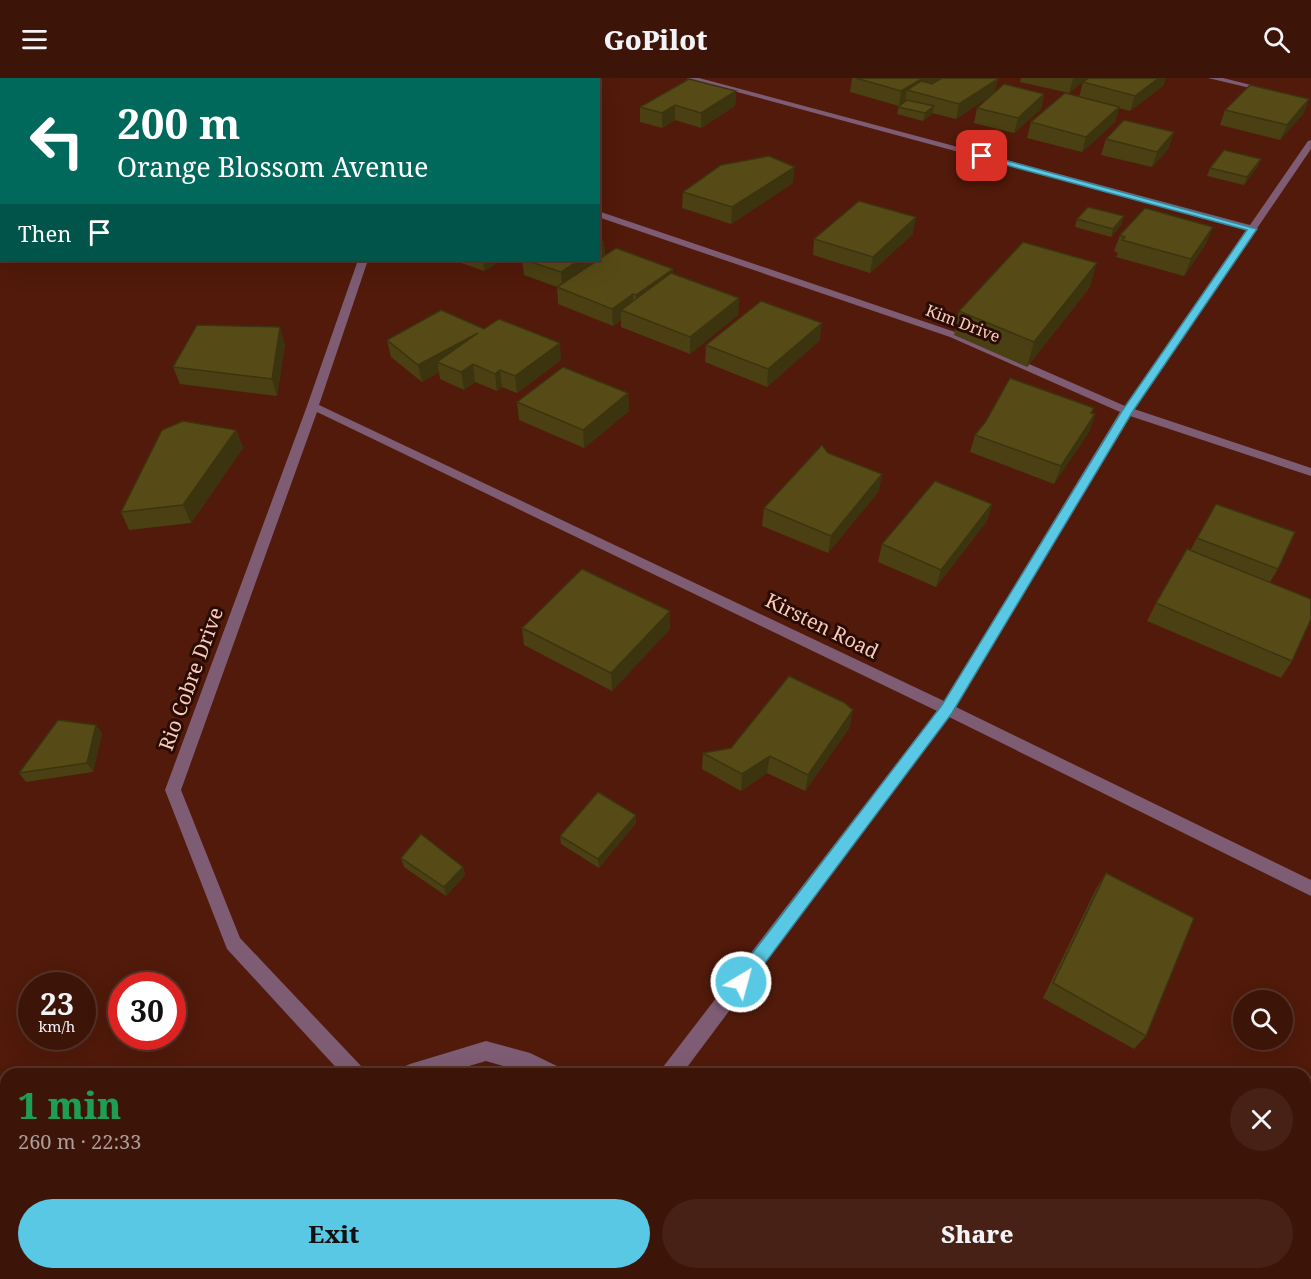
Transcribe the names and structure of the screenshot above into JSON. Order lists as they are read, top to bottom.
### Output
{
  "streets": {
    "street": ["Kim Drive", "Kirsten Road", "Rio Cobre Drive"]
  },
  "crossings": [
    ["Kirsten Road", "Rio Cobre Drive"]
  ],
  "page": {
    "header": "GoPilot",
    "turn": ["200 m", "Orange Blossom Avenue"],
    "then": "Then",
    "speed": "23 km/h",
    "limit": "30",
    "heading": ["1 min", "260 m · 22:33"],
    "buttons": ["Exit", "Share"]
  }
}
